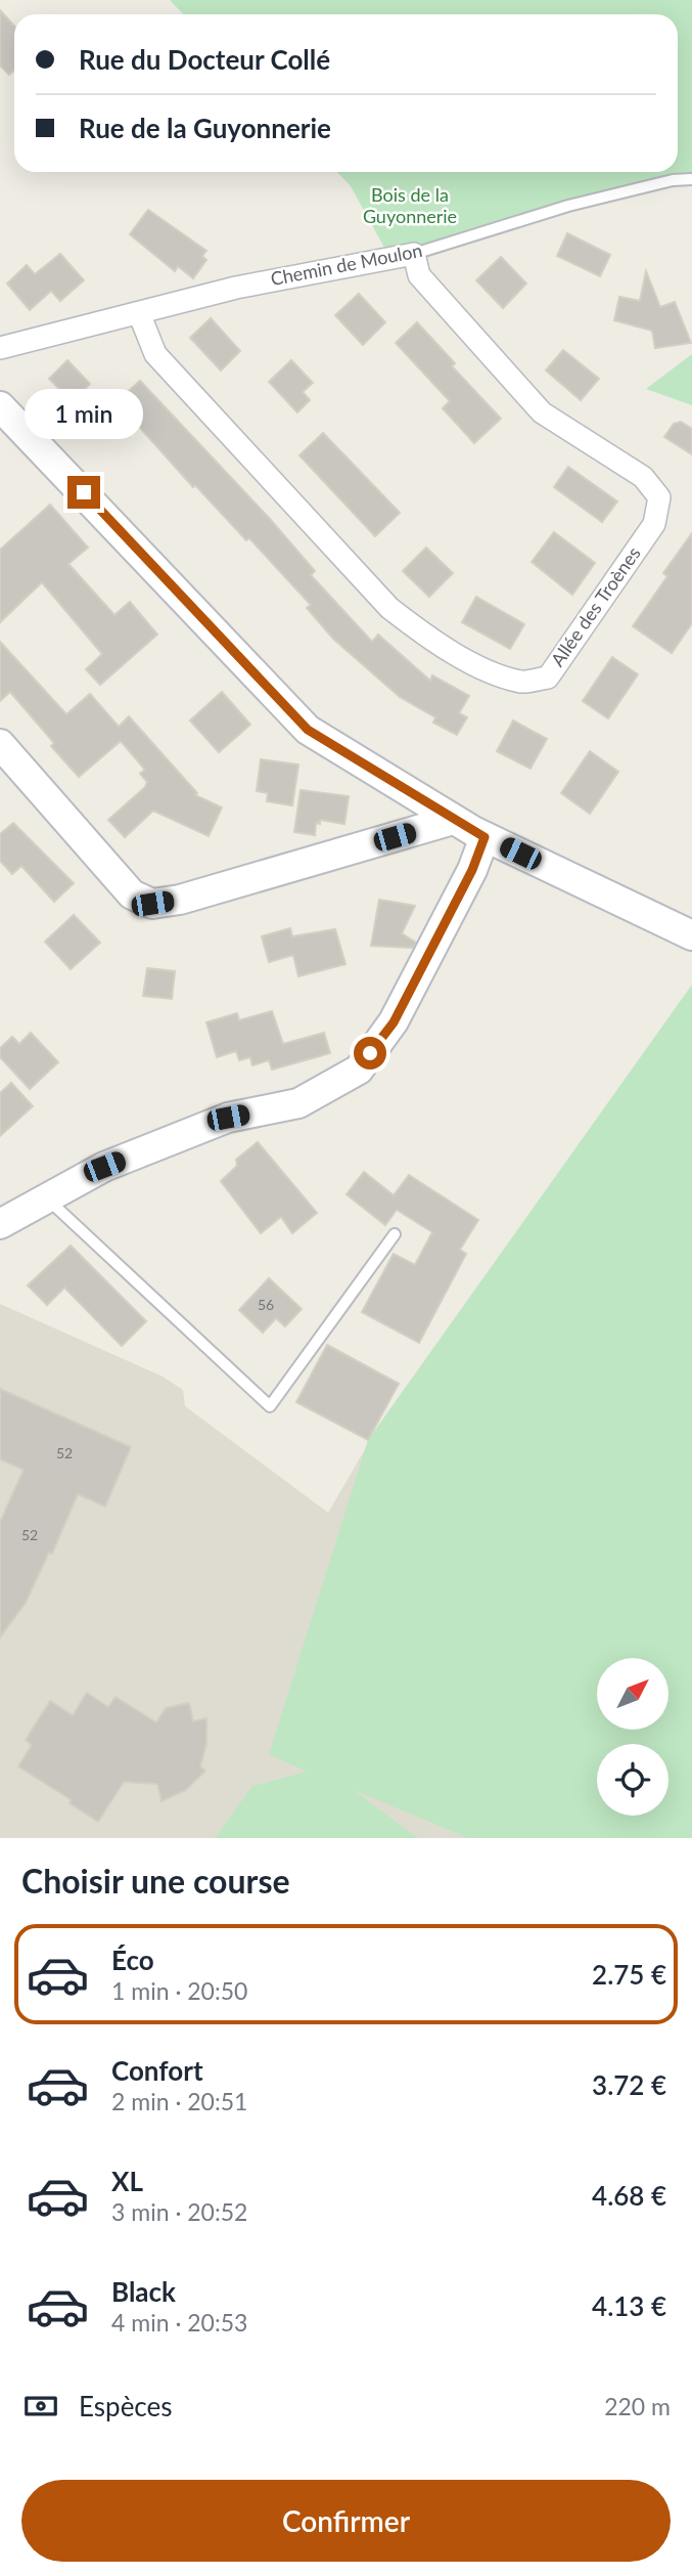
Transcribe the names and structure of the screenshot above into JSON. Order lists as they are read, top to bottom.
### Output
{
  "streets": {
    "street": ["Chemin de Moulon", "Allée des Troènes"]
  },
  "crossings": [
    ["Chemin de Moulon", "Allée des Troènes"]
  ],
  "parks": ["Bois de la Guyonnerie"],
  "house_numbers": ["56", "52", "52"],
  "north": "top right",
  "page": {
    "banner": ["Rue du Docteur Collé", "Rue de la Guyonnerie"],
    "bubble": "1 min",
    "heading": "Choisir une course",
    "list": [
      {
        "name": "Éco",
        "note": "1 min · 20:50",
        "value": "2.75 €"
      },
      {
        "name": "Confort",
        "note": "2 min · 20:51",
        "value": "3.72 €"
      },
      {
        "name": "XL",
        "note": "3 min · 20:52",
        "value": "4.68 €"
      },
      {
        "name": "Black",
        "note": "4 min · 20:53",
        "value": "4.13 €"
      }
    ],
    "pay": ["Espèces", "220 m"],
    "buttons": "Confirmer"
  }
}
